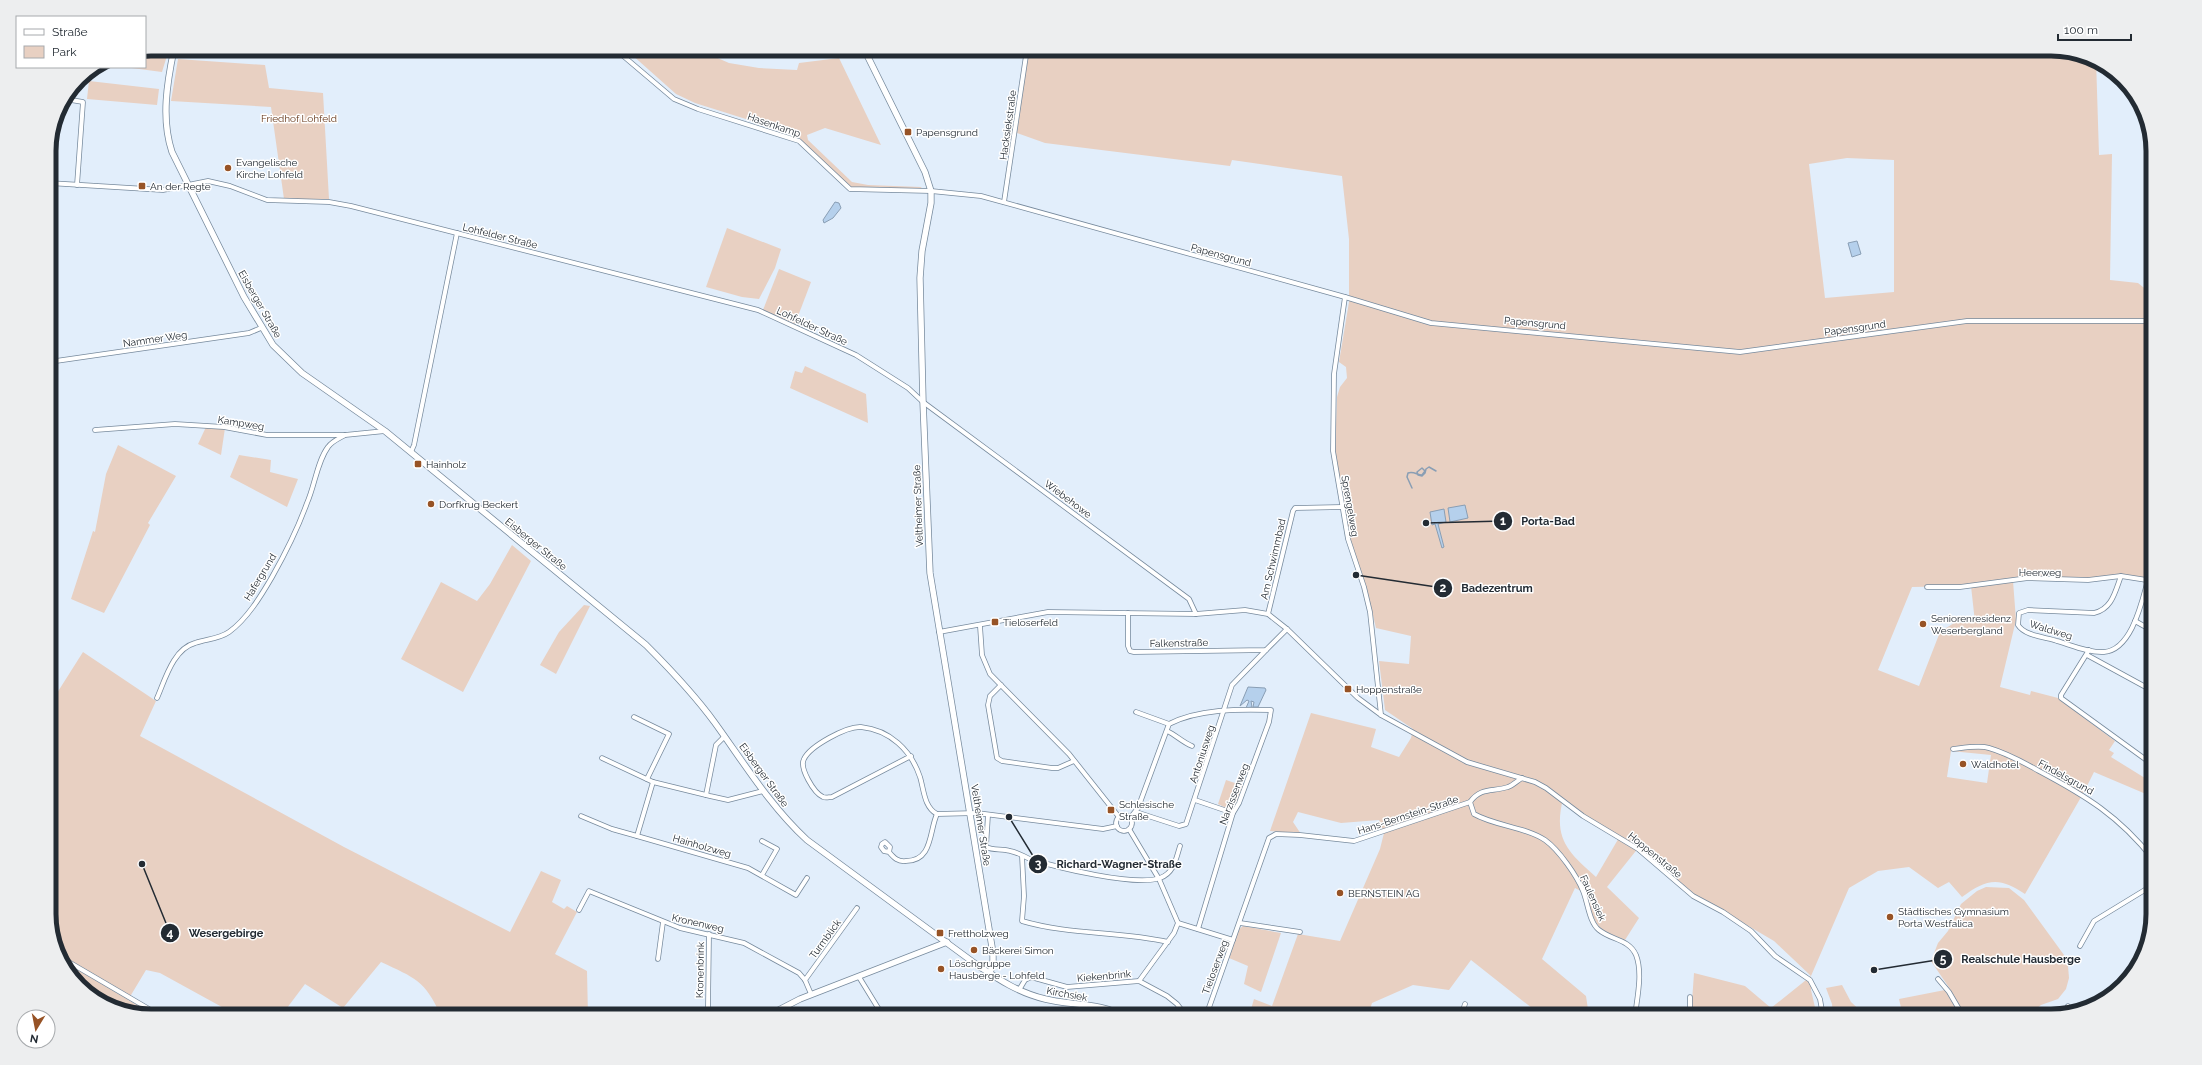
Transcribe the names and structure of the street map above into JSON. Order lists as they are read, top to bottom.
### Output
{
  "streets": {
    "main road": ["Eisberger Straße", "Veltheimer Straße", "Kirchsiek"],
    "street": [
      "Hasenkamp",
      "Hacksiekstraße",
      "Lohfelder Straße",
      "Papensgrund",
      "Nammer Weg",
      "Kampweg",
      "Wiebehowe",
      "Sprengelweg",
      "Am Schwimmbad",
      "Heerweg",
      "Hafergrund",
      "Waldweg",
      "Falkenstraße",
      "Antoniusweg",
      "Findelsgrund",
      "Narzissenweg",
      "Hans-Bernstein-Straße",
      "Hainholzweg",
      "Hoppenstraße",
      "Faulensiek",
      "Kronenweg",
      "Turmblick",
      "Tieloserweg",
      "Kronenbrink",
      "Kiekenbrink"
    ]
  },
  "crossings": [
    ["Hasenkamp", "Papensgrund"],
    ["Hasenkamp", "Veltheimer Straße"],
    ["Hacksiekstraße", "Papensgrund"],
    ["Lohfelder Straße", "Eisberger Straße"],
    ["Lohfelder Straße", "Wiebehowe"],
    ["Lohfelder Straße", "Veltheimer Straße"],
    ["Papensgrund", "Veltheimer Straße"],
    ["Papensgrund", "Sprengelweg"],
    ["Eisberger Straße", "Nammer Weg"],
    ["Eisberger Straße", "Kampweg"],
    ["Eisberger Straße", "Veltheimer Straße"],
    ["Eisberger Straße", "Kirchsiek"],
    ["Kampweg", "Hafergrund"],
    ["Wiebehowe", "Veltheimer Straße"],
    ["Wiebehowe", "Hoppenstraße"],
    ["Veltheimer Straße", "Hoppenstraße"],
    ["Veltheimer Straße", "Kirchsiek"],
    ["Sprengelweg", "Am Schwimmbad"],
    ["Sprengelweg", "Hoppenstraße"],
    ["Am Schwimmbad", "Hoppenstraße"],
    ["Heerweg", "Waldweg"],
    ["Falkenstraße", "Antoniusweg"],
    ["Falkenstraße", "Hoppenstraße"],
    ["Antoniusweg", "Narzissenweg"],
    ["Hans-Bernstein-Straße", "Hoppenstraße"],
    ["Hans-Bernstein-Straße", "Faulensiek"],
    ["Hans-Bernstein-Straße", "Tieloserweg"],
    ["Kronenweg", "Turmblick"],
    ["Kronenweg", "Kronenbrink"],
    ["Kiekenbrink", "Kirchsiek"]
  ],
  "parks": ["Friedhof Lohfeld"],
  "places": {
    "transit": [
      "Papensgrund",
      "An der Regte",
      "Hainholz",
      "Tieloserfeld",
      "Hoppenstraße",
      "Schlesische Straße",
      "Frettholzweg"
    ],
    "other": [
      "Evangelische Kirche Lohfeld",
      "Dorfkrug Beckert",
      "Porta-Bad",
      "Badezentrum",
      "Seniorenresidenz Weserbergland",
      "Waldhotel",
      "Richard-Wagner-Straße",
      "Wesergebirge",
      "BERNSTEIN AG",
      "Städtisches Gymnasium Porta Westfalica",
      "Bäckerei Simon",
      "Löschgruppe Hausberge - Lohfeld",
      "Realschule Hausberge"
    ]
  },
  "legend": ["Straße", "Park"],
  "scale_bar": "100 m",
  "north": "bottom"
}
